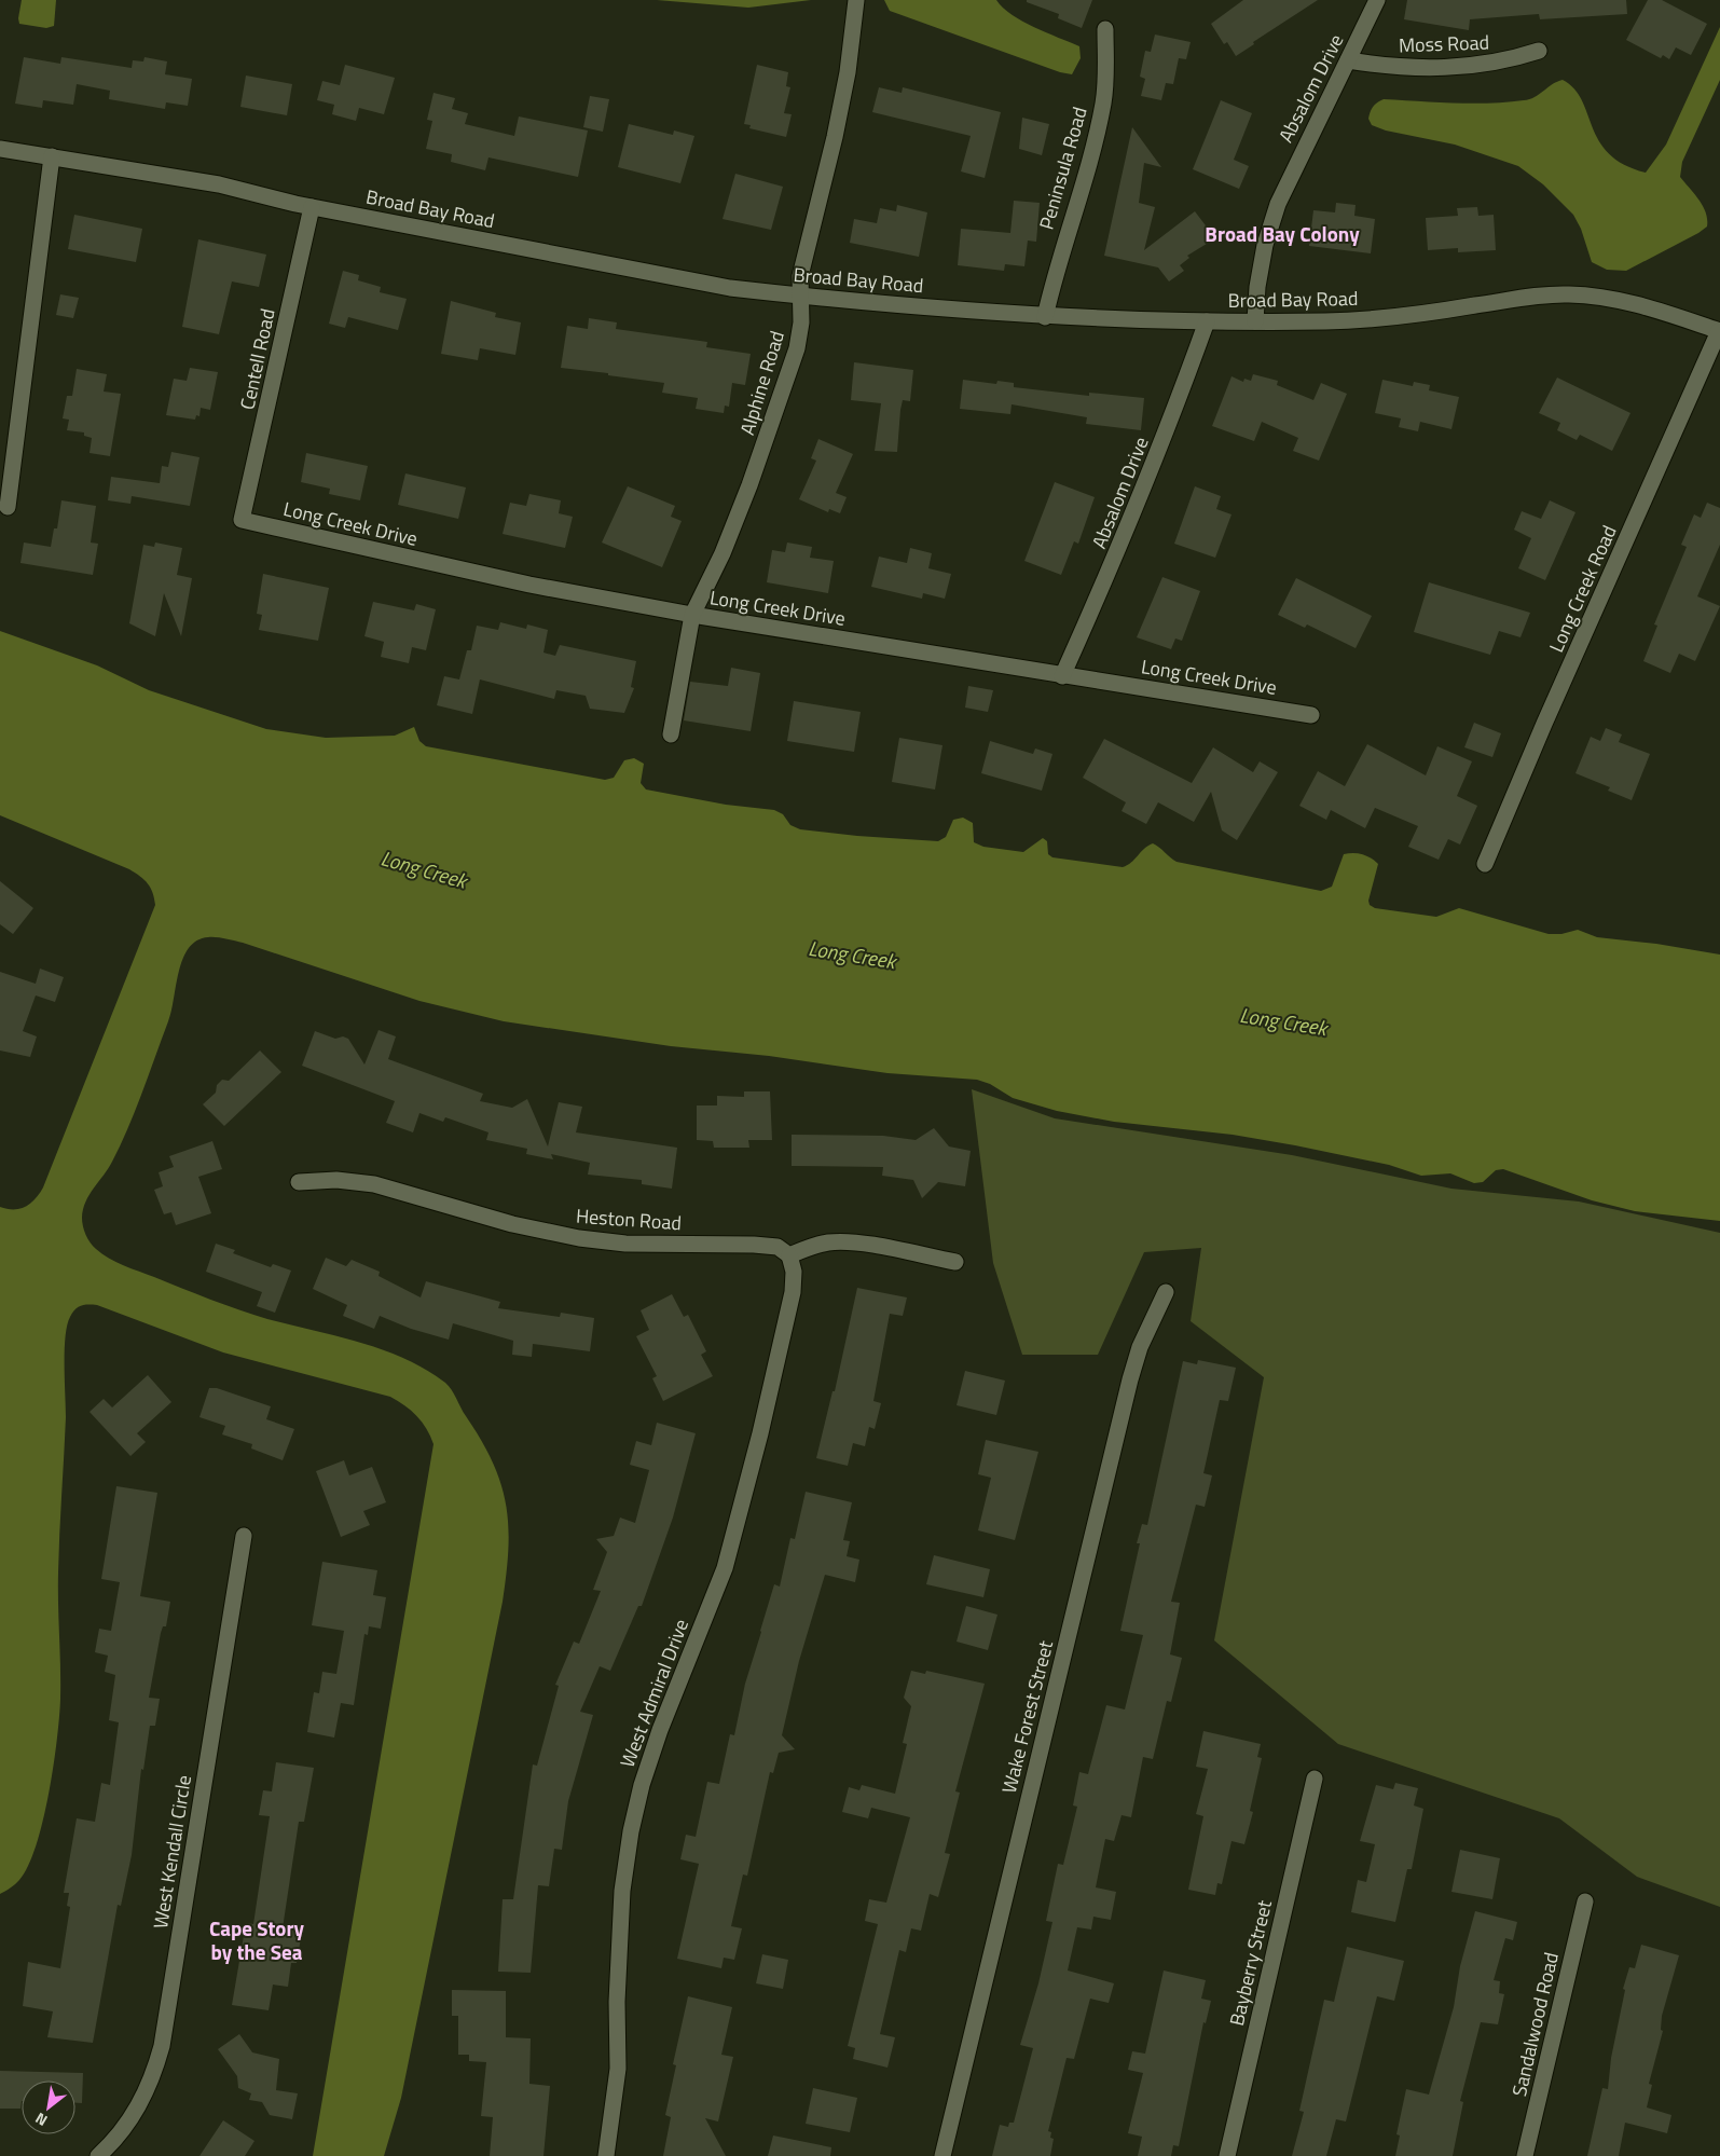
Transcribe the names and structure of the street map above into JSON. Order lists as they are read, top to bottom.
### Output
{
  "streets": {
    "street": [
      "Moss Road",
      "Absalom Drive",
      "Peninsula Road",
      "Broad Bay Road",
      "Centell Road",
      "Alphine Road",
      "Long Creek Drive",
      "Long Creek Road",
      "Heston Road",
      "West Admiral Drive",
      "Wake Forest Street",
      "West Kendall Circle",
      "Bayberry Street",
      "Sandalwood Road"
    ]
  },
  "crossings": [
    ["Moss Road", "Absalom Drive"],
    ["Absalom Drive", "Broad Bay Road"],
    ["Absalom Drive", "Long Creek Drive"],
    ["Peninsula Road", "Broad Bay Road"],
    ["Broad Bay Road", "Centell Road"],
    ["Broad Bay Road", "Alphine Road"],
    ["Broad Bay Road", "Long Creek Road"],
    ["Centell Road", "Long Creek Drive"],
    ["Alphine Road", "Long Creek Drive"],
    ["Heston Road", "West Admiral Drive"]
  ],
  "districts": ["Broad Bay Colony", "Cape Story by the Sea"],
  "water": ["Long Creek"],
  "north": "bottom left"
}
